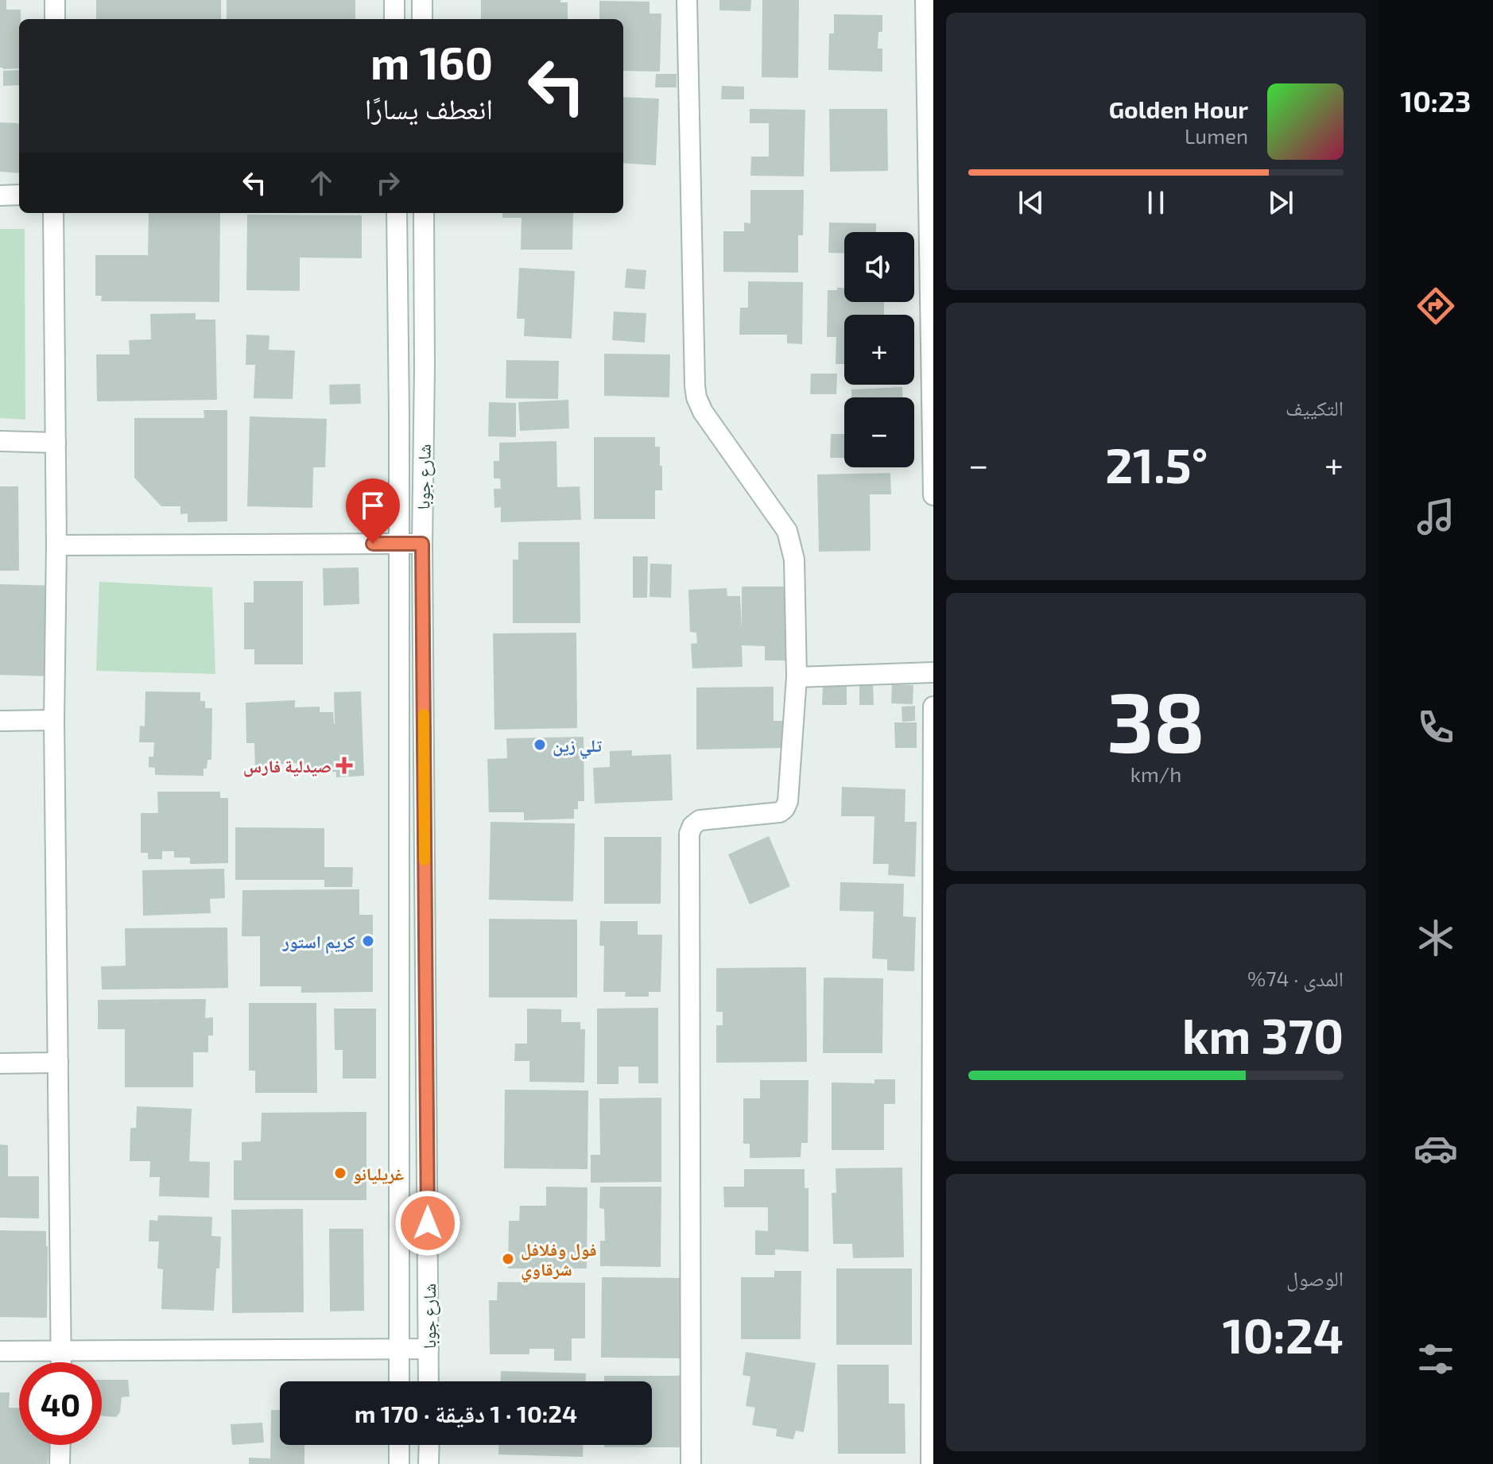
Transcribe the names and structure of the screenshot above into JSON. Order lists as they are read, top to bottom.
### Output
{
  "streets": {
    "street": ["شارع جوبا"]
  },
  "places": {
    "other": [
      "تلي زين",
      "كريم استور",
      "غريليانو",
      "فول وفلافل شرقاوي"
    ],
    "health": ["صيدلية فارس"]
  },
  "page": {
    "tabs": "10:23",
    "turn": ["160 m", "انعطف يسارًا"],
    "song": ["Golden Hour", "Lumen"],
    "map_buttons": ["+", "−"],
    "tile": [
      "التكييف",
      ["38", "km/h"],
      ["المدى · 74%", "370 km"],
      ["الوصول", "10:24"]
    ],
    "heat": ["−", "21.5°", "+"],
    "limit": "40",
    "trip": "10:24 · 1 دقيقة · 170 m"
  }
}
